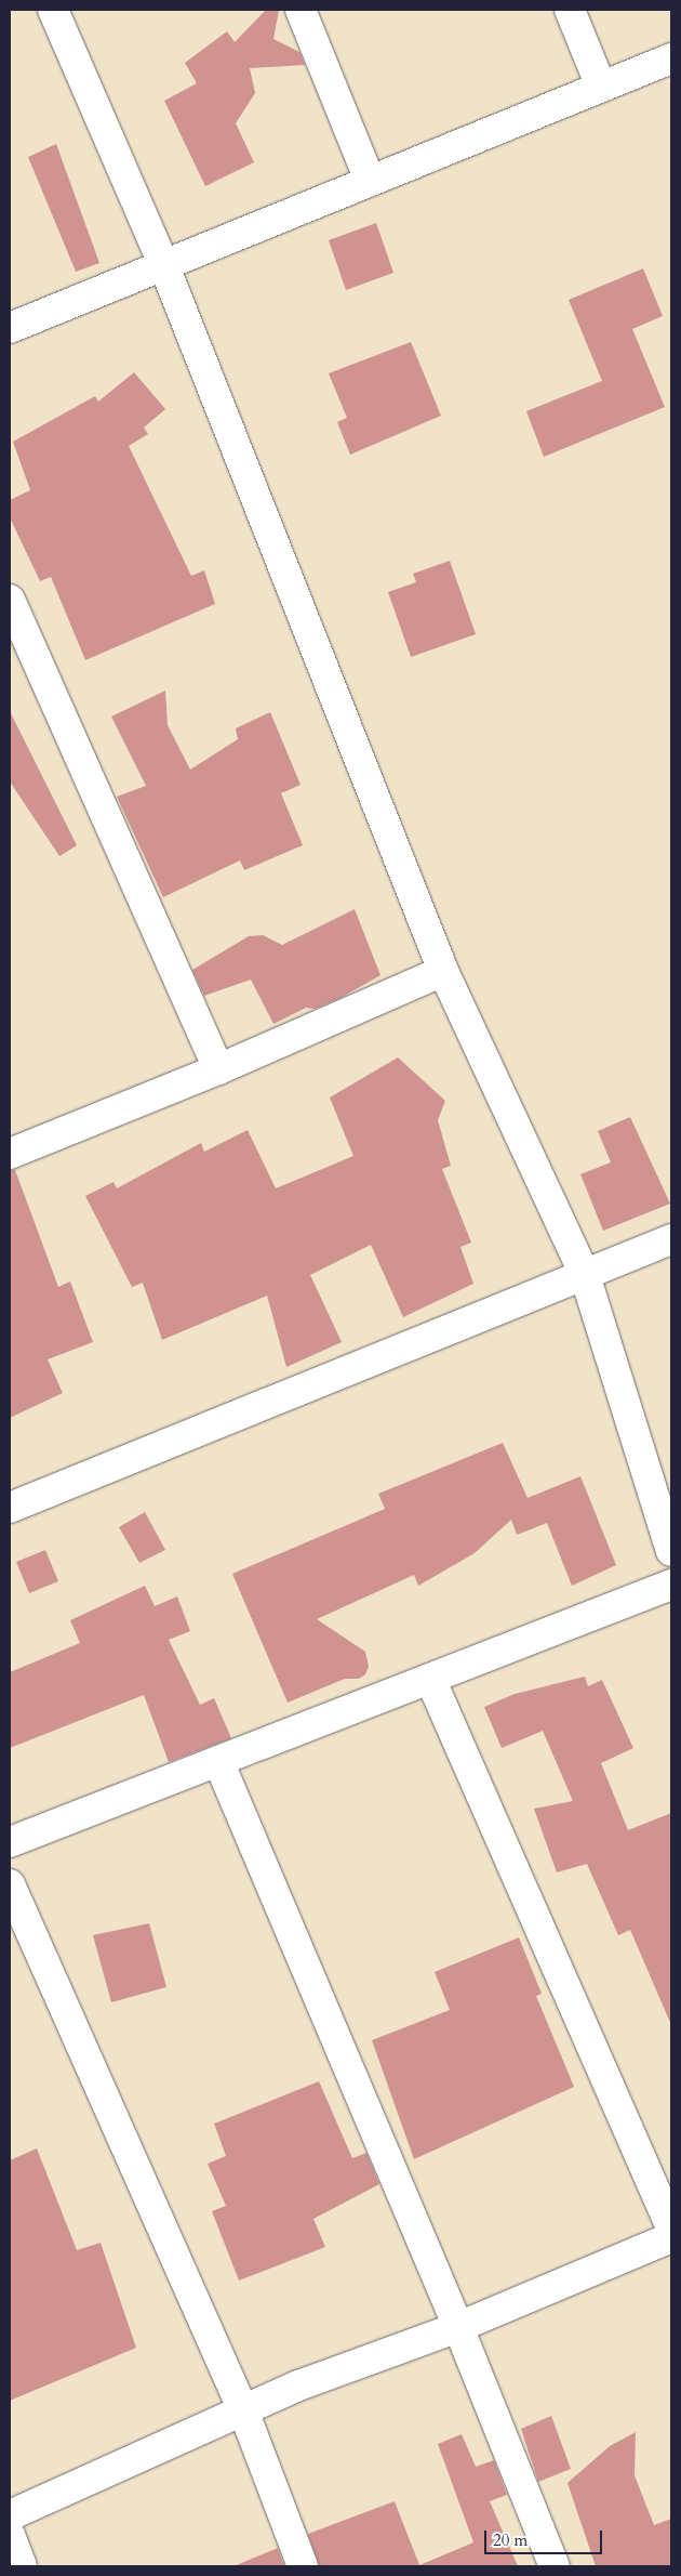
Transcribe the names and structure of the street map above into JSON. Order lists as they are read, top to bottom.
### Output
{
  "scale_bar": "20 m"
}
